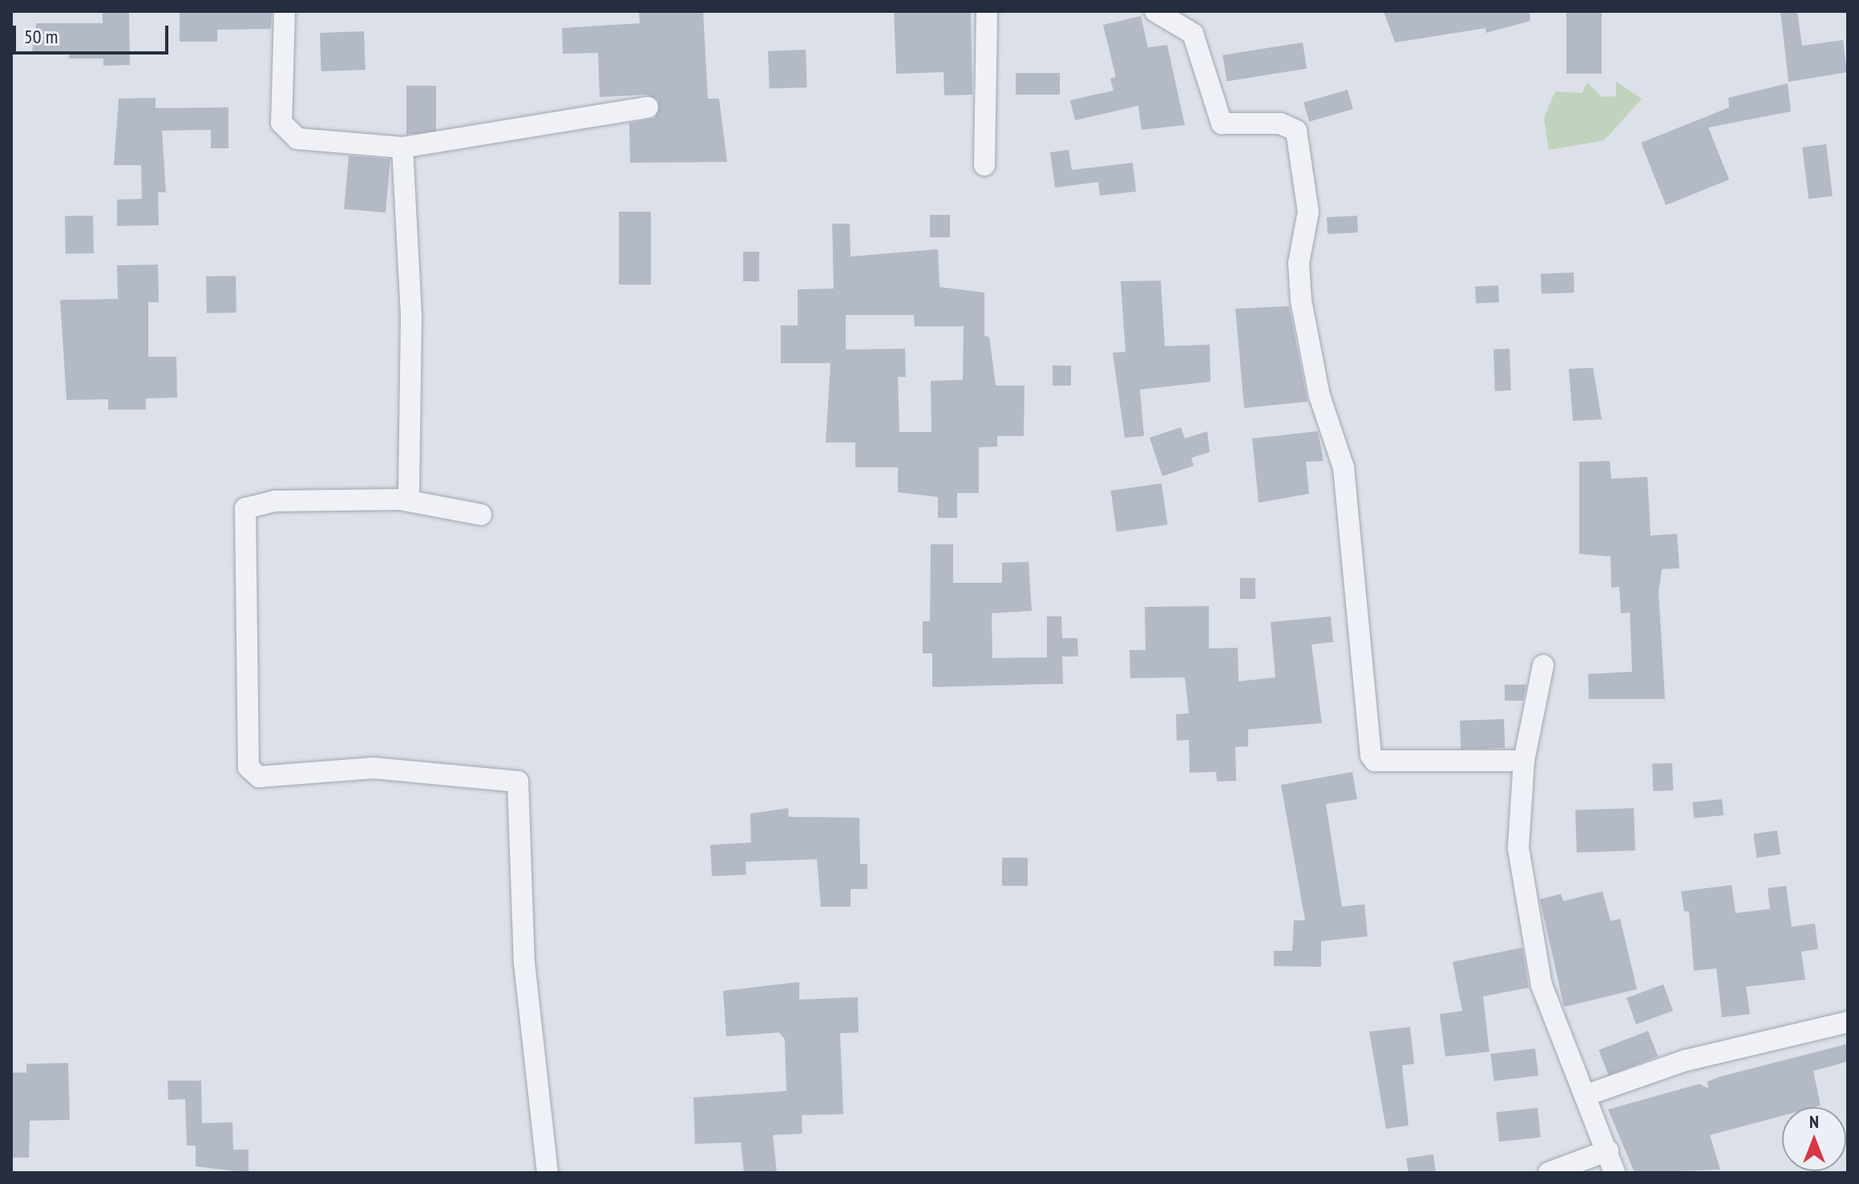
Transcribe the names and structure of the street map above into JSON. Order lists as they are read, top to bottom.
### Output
{
  "scale_bar": "50 m",
  "north": "top"
}
